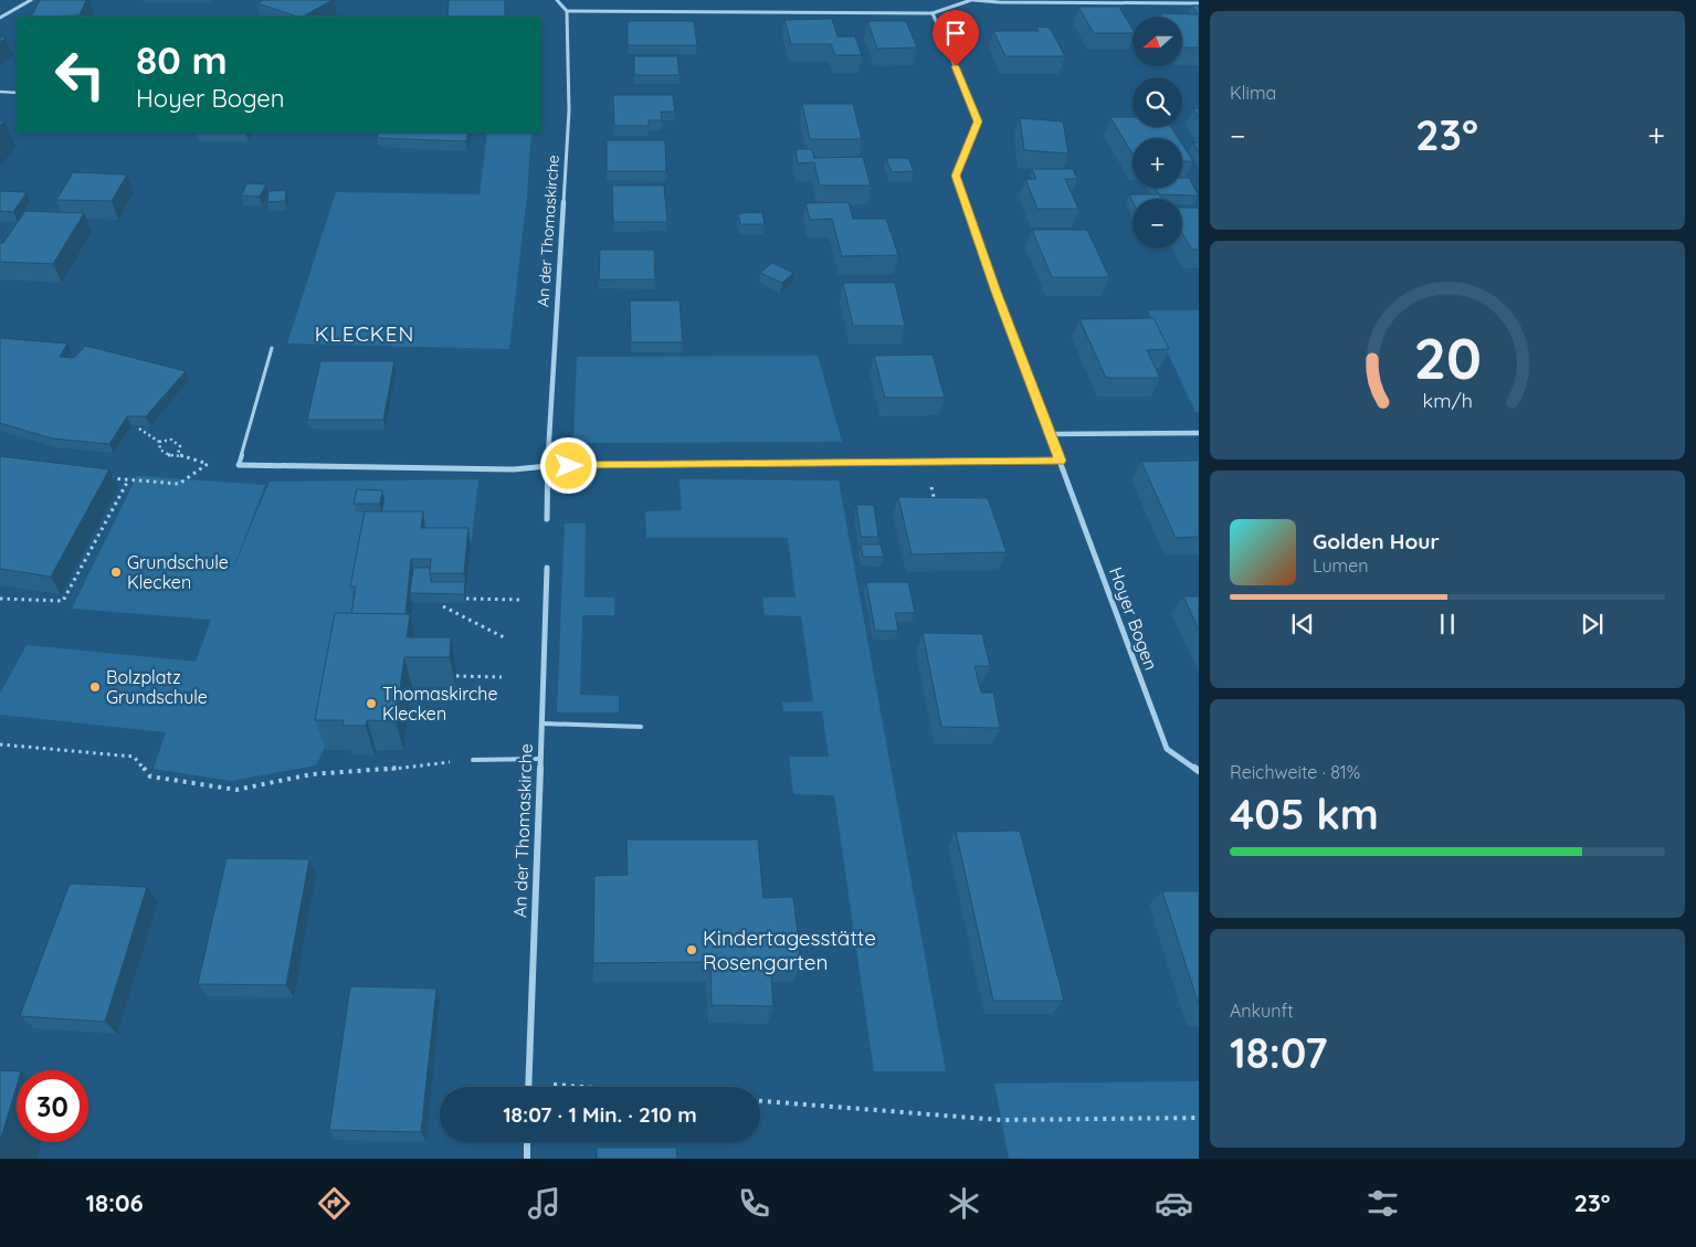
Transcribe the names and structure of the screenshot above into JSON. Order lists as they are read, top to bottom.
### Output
{
  "streets": {
    "street": ["An der Thomaskirche", "Hoyer Bogen"]
  },
  "districts": ["KLECKEN"],
  "places": [
    "Grundschule Klecken",
    "Bolzplatz Grundschule",
    "Thomaskirche Klecken",
    "Kindertagesstätte Rosengarten"
  ],
  "north": "left",
  "page": {
    "tile": [
      "Klima",
      ["Reichweite · 81%", "405 km"],
      ["Ankunft", "18:07"]
    ],
    "map_buttons": ["+", "−"],
    "turn": ["80 m", "Hoyer Bogen"],
    "heat": ["−", "23°", "+"],
    "song": ["Golden Hour", "Lumen"],
    "limit": "30",
    "trip": "18:07 · 1 Min. · 210 m",
    "tabs": ["18:06", "23°"],
    "gauge": ["20", "km/h"]
  }
}
